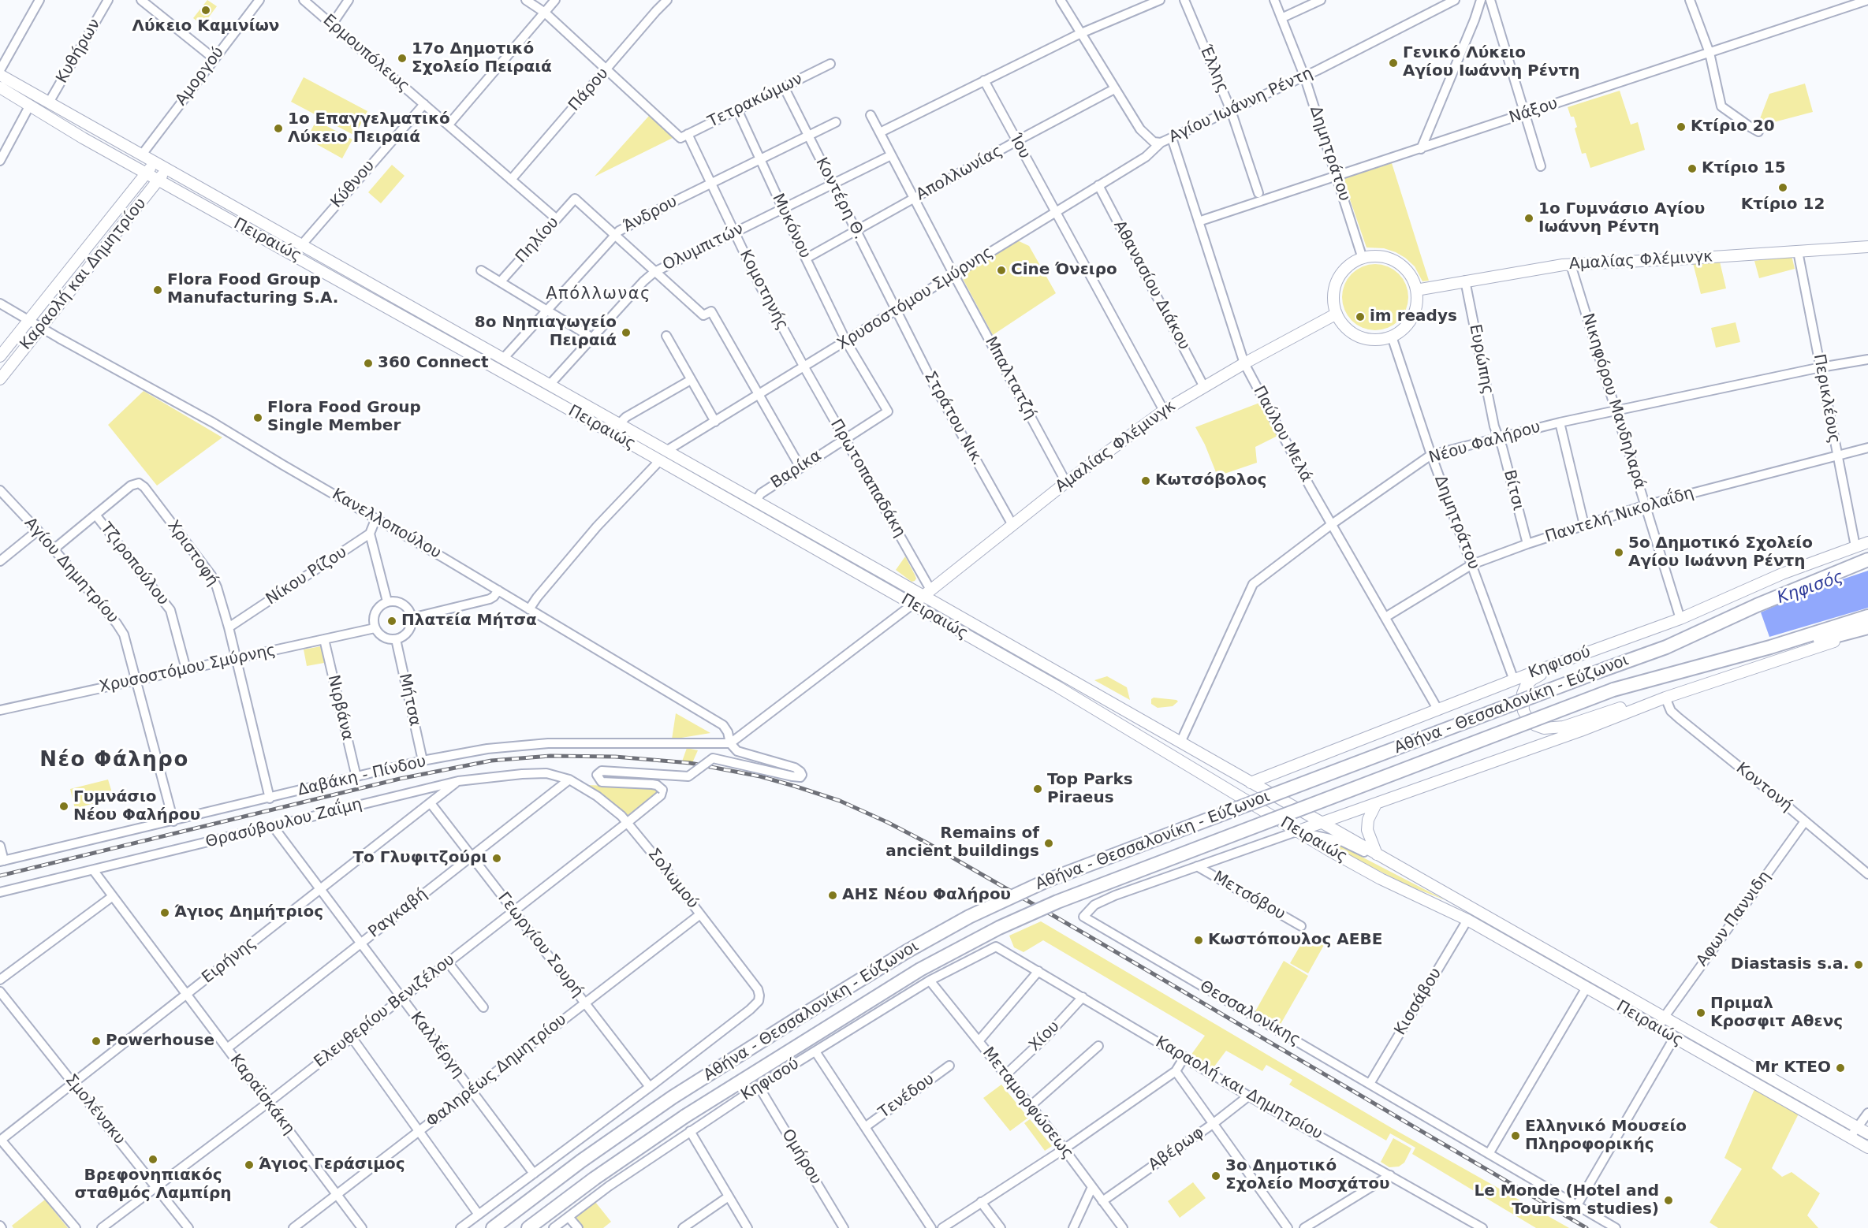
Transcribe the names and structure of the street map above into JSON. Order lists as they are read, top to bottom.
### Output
{
  "streets": {
    "highway": ["Αθήνα - Θεσσαλονίκη - Εύζωνοι"],
    "main road": [
      "Πειραιώς",
      "Αμαλίας Φλέμινγκ",
      "Καραολή και Δημητρίου",
      "Κηφισού"
    ],
    "street": [
      "Κυθήρων",
      "Ερμουπόλεως",
      "Έλλης",
      "Αμοργού",
      "Πάρου",
      "Τετρακώμων",
      "Αγίου Ιωάννη Ρέντη",
      "Νάξου",
      "Ίου",
      "Δημητράτου",
      "Απολλωνίας",
      "Κύθνου",
      "Κοντέρη Θ.",
      "Άνδρου",
      "Μυκόνου",
      "Πηλίου",
      "Ολυμπιτών",
      "Αθανασίου Διάκου",
      "Κομοτηνής",
      "Χρυσοστόμου Σμύρνης",
      "Ευρώπης",
      "Μπαλτατζή",
      "Περικλέους",
      "Νικηφόρου Μανδηλαρά",
      "Στράτου Νικ.",
      "Παύλου Μελά",
      "Νέου Φαλήρου",
      "Βαρίκα",
      "Πρωτοπαπαδάκη",
      "Βίτσι",
      "Παντελή Νικολαΐδη",
      "Κανελλοπούλου",
      "Χριστοφή",
      "Τζιροπούλου",
      "Αγίου Δημητρίου",
      "Νίκου Ρίζου",
      "Μήτσα",
      "Νιρβάνα",
      "Δαβάκη - Πίνδου",
      "Κοντονή",
      "Θρασύβουλου Ζαΐμη",
      "Σολωμού",
      "Μετσόβου",
      "Ραγκαβή",
      "Αφων Παννιδη",
      "Γεωργίου Σουρή",
      "Ειρήνης",
      "Κισσάβου",
      "Ελευθερίου Βενιζέλου",
      "Θεσσαλονίκης",
      "Χίου",
      "Καλλέργη",
      "Φαληρέως Δημητρίου",
      "Καραϊσκάκη",
      "Τενέδου",
      "Μεταμορφώσεως",
      "Σμολένσκυ",
      "Αβέρωφ",
      "Ομήρου"
    ]
  },
  "crossings": [
    ["Κυθήρων", "Πειραιώς"],
    ["Ερμουπόλεως", "Πάρου"],
    ["Ερμουπόλεως", "Κύθνου"],
    ["Ερμουπόλεως", "Πηλίου"],
    ["Έλλης", "Αγίου Ιωάννη Ρέντη"],
    ["Αμοργού", "Πειραιώς"],
    ["Πάρου", "Κομοτηνής"],
    ["Τετρακώμων", "Κοντέρη Θ."],
    ["Τετρακώμων", "Μυκόνου"],
    ["Τετρακώμων", "Κομοτηνής"],
    ["Αγίου Ιωάννη Ρέντη", "Δημητράτου"],
    ["Αγίου Ιωάννη Ρέντη", "Απολλωνίας"],
    ["Αγίου Ιωάννη Ρέντη", "Χρυσοστόμου Σμύρνης"],
    ["Αγίου Ιωάννη Ρέντη", "Παύλου Μελά"],
    ["Νάξου", "Δημητράτου"],
    ["Νάξου", "Παύλου Μελά"],
    ["Ίου", "Απολλωνίας"],
    ["Ίου", "Χρυσοστόμου Σμύρνης"],
    ["Δημητράτου", "Αμαλίας Φλέμινγκ"],
    ["Δημητράτου", "Νέου Φαλήρου"],
    ["Δημητράτου", "Παντελή Νικολαΐδη"],
    ["Δημητράτου", "Κηφισού"],
    ["Απολλωνίας", "Κοντέρη Θ."],
    ["Απολλωνίας", "Μυκόνου"],
    ["Απολλωνίας", "Μπαλτατζή"],
    ["Κύθνου", "Πειραιώς"],
    ["Κοντέρη Θ.", "Άνδρου"],
    ["Κοντέρη Θ.", "Ολυμπιτών"],
    ["Κοντέρη Θ.", "Χρυσοστόμου Σμύρνης"],
    ["Κοντέρη Θ.", "Στράτου Νικ."],
    ["Άνδρου", "Μυκόνου"],
    ["Άνδρου", "Πειραιώς"],
    ["Άνδρου", "Πηλίου"],
    ["Άνδρου", "Κομοτηνής"],
    ["Μυκόνου", "Ολυμπιτών"],
    ["Μυκόνου", "Χρυσοστόμου Σμύρνης"],
    ["Μυκόνου", "Βαρίκα"],
    ["Πειραιώς", "Ολυμπιτών"],
    ["Πειραιώς", "Αμαλίας Φλέμινγκ"],
    ["Πειραιώς", "Καραολή και Δημητρίου"],
    ["Πειραιώς", "Χρυσοστόμου Σμύρνης"],
    ["Πειραιώς", "Νέου Φαλήρου"],
    ["Πειραιώς", "Βαρίκα"],
    ["Πειραιώς", "Πρωτοπαπαδάκη"],
    ["Πειραιώς", "Κηφισού"],
    ["Πειραιώς", "Αφων Παννιδη"],
    ["Πειραιώς", "Κισσάβου"],
    ["Πειραιώς", "Θεσσαλονίκης"],
    ["Ολυμπιτών", "Κομοτηνής"],
    ["Ολυμπιτών", "Μπαλτατζή"],
    ["Αμαλίας Φλέμινγκ", "Αθανασίου Διάκου"],
    ["Αμαλίας Φλέμινγκ", "Ευρώπης"],
    ["Αμαλίας Φλέμινγκ", "Μπαλτατζή"],
    ["Αμαλίας Φλέμινγκ", "Περικλέους"],
    ["Αμαλίας Φλέμινγκ", "Νικηφόρου Μανδηλαρά"],
    ["Αμαλίας Φλέμινγκ", "Στράτου Νικ."],
    ["Αμαλίας Φλέμινγκ", "Παύλου Μελά"],
    ["Αμαλίας Φλέμινγκ", "Πρωτοπαπαδάκη"],
    ["Καραολή και Δημητρίου", "Κανελλοπούλου"],
    ["Καραολή και Δημητρίου", "Κηφισού"],
    ["Καραολή και Δημητρίου", "Χίου"],
    ["Καραολή και Δημητρίου", "Αβέρωφ"],
    ["Αθανασίου Διάκου", "Χρυσοστόμου Σμύρνης"],
    ["Κομοτηνής", "Χρυσοστόμου Σμύρνης"],
    ["Κομοτηνής", "Πρωτοπαπαδάκη"],
    ["Χρυσοστόμου Σμύρνης", "Μπαλτατζή"],
    ["Χρυσοστόμου Σμύρνης", "Στράτου Νικ."],
    ["Χρυσοστόμου Σμύρνης", "Πρωτοπαπαδάκη"],
    ["Χρυσοστόμου Σμύρνης", "Χριστοφή"],
    ["Χρυσοστόμου Σμύρνης", "Τζιροπούλου"],
    ["Χρυσοστόμου Σμύρνης", "Αγίου Δημητρίου"],
    ["Χρυσοστόμου Σμύρνης", "Μήτσα"],
    ["Χρυσοστόμου Σμύρνης", "Νιρβάνα"],
    ["Ευρώπης", "Νέου Φαλήρου"],
    ["Ευρώπης", "Βίτσι"],
    ["Περικλέους", "Νέου Φαλήρου"],
    ["Περικλέους", "Παντελή Νικολαΐδη"],
    ["Περικλέους", "Κηφισού"],
    ["Νικηφόρου Μανδηλαρά", "Νέου Φαλήρου"],
    ["Νικηφόρου Μανδηλαρά", "Παντελή Νικολαΐδη"],
    ["Νικηφόρου Μανδηλαρά", "Κηφισού"],
    ["Παύλου Μελά", "Νέου Φαλήρου"],
    ["Παύλου Μελά", "Παντελή Νικολαΐδη"],
    ["Παύλου Μελά", "Κηφισού"],
    ["Νέου Φαλήρου", "Βίτσι"],
    ["Βαρίκα", "Πρωτοπαπαδάκη"],
    ["Βίτσι", "Παντελή Νικολαΐδη"],
    ["Κανελλοπούλου", "Δαβάκη - Πίνδου"],
    ["Κανελλοπούλου", "Ελευθερίου Βενιζέλου"],
    ["Χριστοφή", "Τζιροπούλου"],
    ["Χριστοφή", "Νίκου Ρίζου"],
    ["Χριστοφή", "Δαβάκη - Πίνδου"],
    ["Αγίου Δημητρίου", "Δαβάκη - Πίνδου"],
    ["Κηφισού", "Μεταμορφώσεως"],
    ["Κηφισού", "Ομήρου"],
    ["Μήτσα", "Δαβάκη - Πίνδου"],
    ["Νιρβάνα", "Δαβάκη - Πίνδου"],
    ["Δαβάκη - Πίνδου", "Ελευθερίου Βενιζέλου"],
    ["Κοντονή", "Αφων Παννιδη"],
    ["Θρασύβουλου Ζαΐμη", "Σολωμού"],
    ["Θρασύβουλου Ζαΐμη", "Ραγκαβή"],
    ["Θρασύβουλου Ζαΐμη", "Ειρήνης"],
    ["Θρασύβουλου Ζαΐμη", "Καλλέργη"],
    ["Θρασύβουλου Ζαΐμη", "Καραϊσκάκη"],
    ["Σολωμού", "Ραγκαβή"],
    ["Σολωμού", "Γεωργίου Σουρή"],
    ["Σολωμού", "Ελευθερίου Βενιζέλου"],
    ["Σολωμού", "Φαληρέως Δημητρίου"],
    ["Μετσόβου", "Θεσσαλονίκης"],
    ["Ραγκαβή", "Γεωργίου Σουρή"],
    ["Ραγκαβή", "Καλλέργη"],
    ["Ραγκαβή", "Καραϊσκάκη"],
    ["Γεωργίου Σουρή", "Ειρήνης"],
    ["Γεωργίου Σουρή", "Ελευθερίου Βενιζέλου"],
    ["Γεωργίου Σουρή", "Φαληρέως Δημητρίου"],
    ["Ειρήνης", "Καλλέργη"],
    ["Ειρήνης", "Καραϊσκάκη"],
    ["Ειρήνης", "Σμολένσκυ"],
    ["Κισσάβου", "Θεσσαλονίκης"],
    ["Ελευθερίου Βενιζέλου", "Καλλέργη"],
    ["Ελευθερίου Βενιζέλου", "Καραϊσκάκη"],
    ["Ελευθερίου Βενιζέλου", "Σμολένσκυ"],
    ["Χίου", "Μεταμορφώσεως"],
    ["Καλλέργη", "Φαληρέως Δημητρίου"],
    ["Φαληρέως Δημητρίου", "Καραϊσκάκη"],
    ["Μεταμορφώσεως", "Αβέρωφ"]
  ],
  "districts": ["Απόλλωνας", "Νέο Φάληρο"],
  "water": ["Κηφισός"],
  "places": [
    "Λύκειο Καμινίων",
    "17ο Δημοτικό Σχολείο Πειραιά",
    "Γενικό Λύκειο Αγίου Ιωάννη Ρέντη",
    "Κτίριο 20",
    "1ο Επαγγελματικό Λύκειο Πειραιά",
    "Κτίριο 15",
    "Κτίριο 12",
    "1ο Γυμνάσιο Αγίου Ιωάννη Ρέντη",
    "Cine Όνειρο",
    "Flora Food Group Manufacturing S.A.",
    "im readys",
    "8ο Νηπιαγωγείο Πειραιά",
    "360 Connect",
    "Flora Food Group Single Member",
    "Κωτσόβολος",
    "5ο Δημοτικό Σχολείο Αγίου Ιωάννη Ρέντη",
    "Πλατεία Μήτσα",
    "Top Parks Piraeus",
    "Γυμνάσιο Νέου Φαλήρου",
    "Remains of ancient buildings",
    "Το Γλυφιτζούρι",
    "ΑΗΣ Νέου Φαλήρου",
    "Άγιος Δημήτριος",
    "Κωστόπουλος ΑΕΒΕ",
    "Diastasis s.a.",
    "Πριμαλ Κροσφιτ Αθενς",
    "Powerhouse",
    "Mr KTEO",
    "Ελληνικό Μουσείο Πληροφορικής",
    "Bρεφονηπιακός σταθμός Λαμπίρη",
    "Άγιος Γεράσιμος",
    "3ο Δημοτικό Σχολείο Μοσχάτου",
    "Le Monde (Hotel and Tourism studies)"
  ]
}
